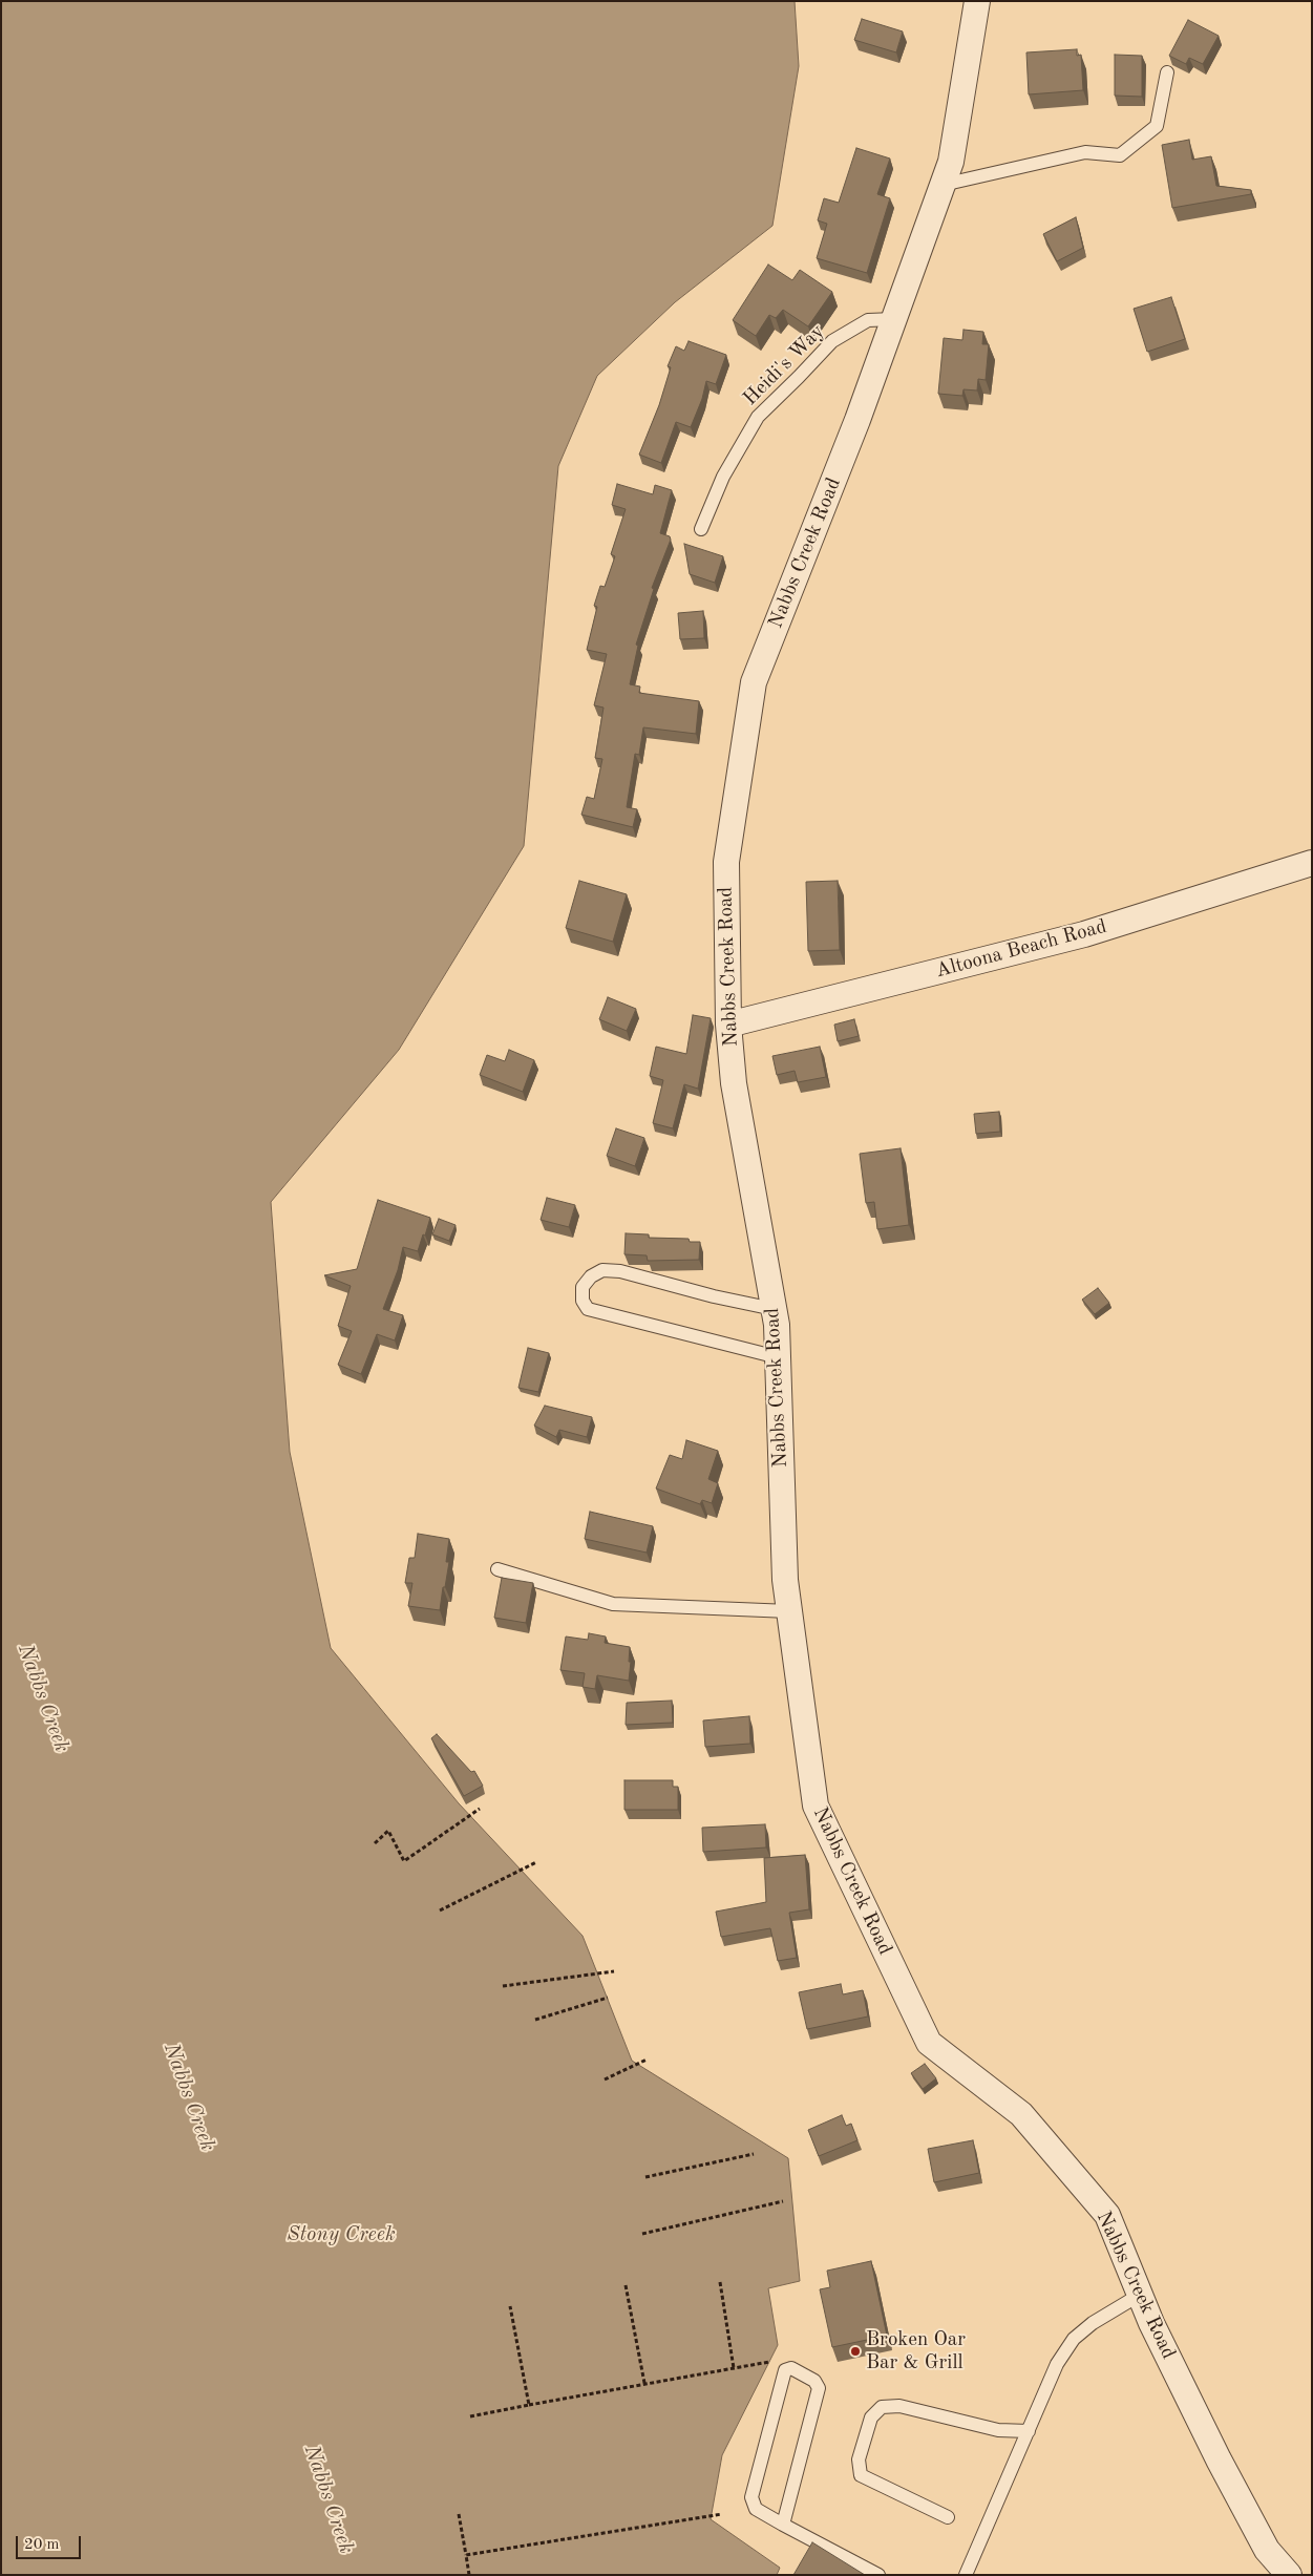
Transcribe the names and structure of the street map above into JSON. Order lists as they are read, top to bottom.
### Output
{
  "streets": {
    "street": ["Nabbs Creek Road", "Altoona Beach Road"],
    "lane": ["Heidi's Way"]
  },
  "crossings": [
    ["Heidi's Way", "Nabbs Creek Road"],
    ["Nabbs Creek Road", "Altoona Beach Road"]
  ],
  "water": ["Nabbs Creek", "Stony Creek"],
  "places": ["Broken Oar Bar & Grill"],
  "scale_bar": "20 m"
}
